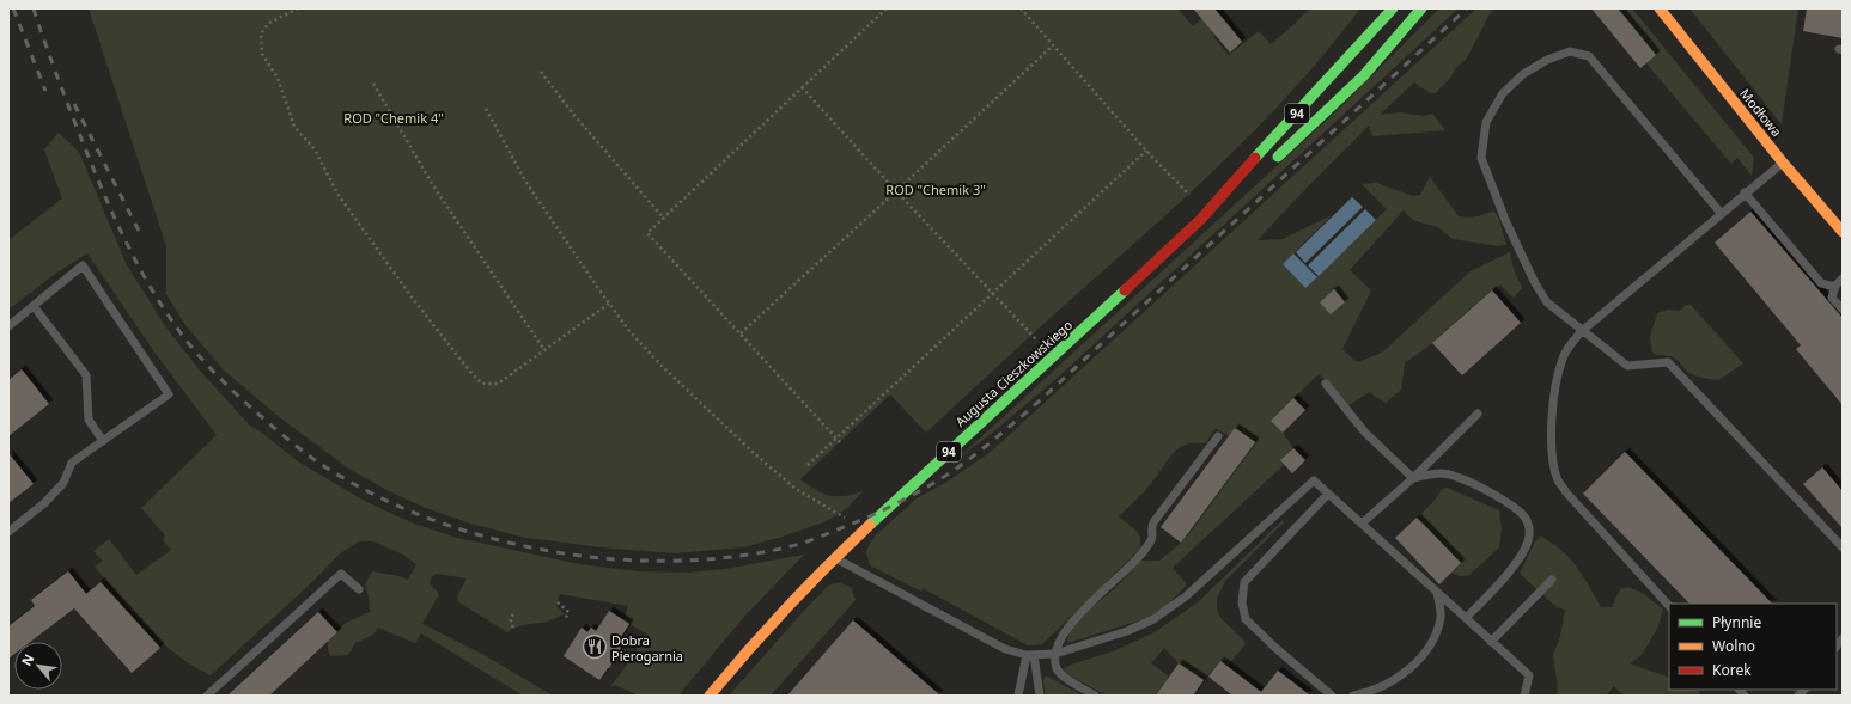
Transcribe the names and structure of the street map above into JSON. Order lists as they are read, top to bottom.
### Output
{
  "streets": {
    "main road": ["Modłowa", "94", "Augusta Cieszkowskiego"]
  },
  "parks": ["ROD \"Chemik 4\"", "ROD \"Chemik 3\""],
  "places": {
    "restaurant": ["Dobra Pierogarnia"]
  },
  "legend": ["Płynnie", "Wolno", "Korek"],
  "north": "top left"
}
